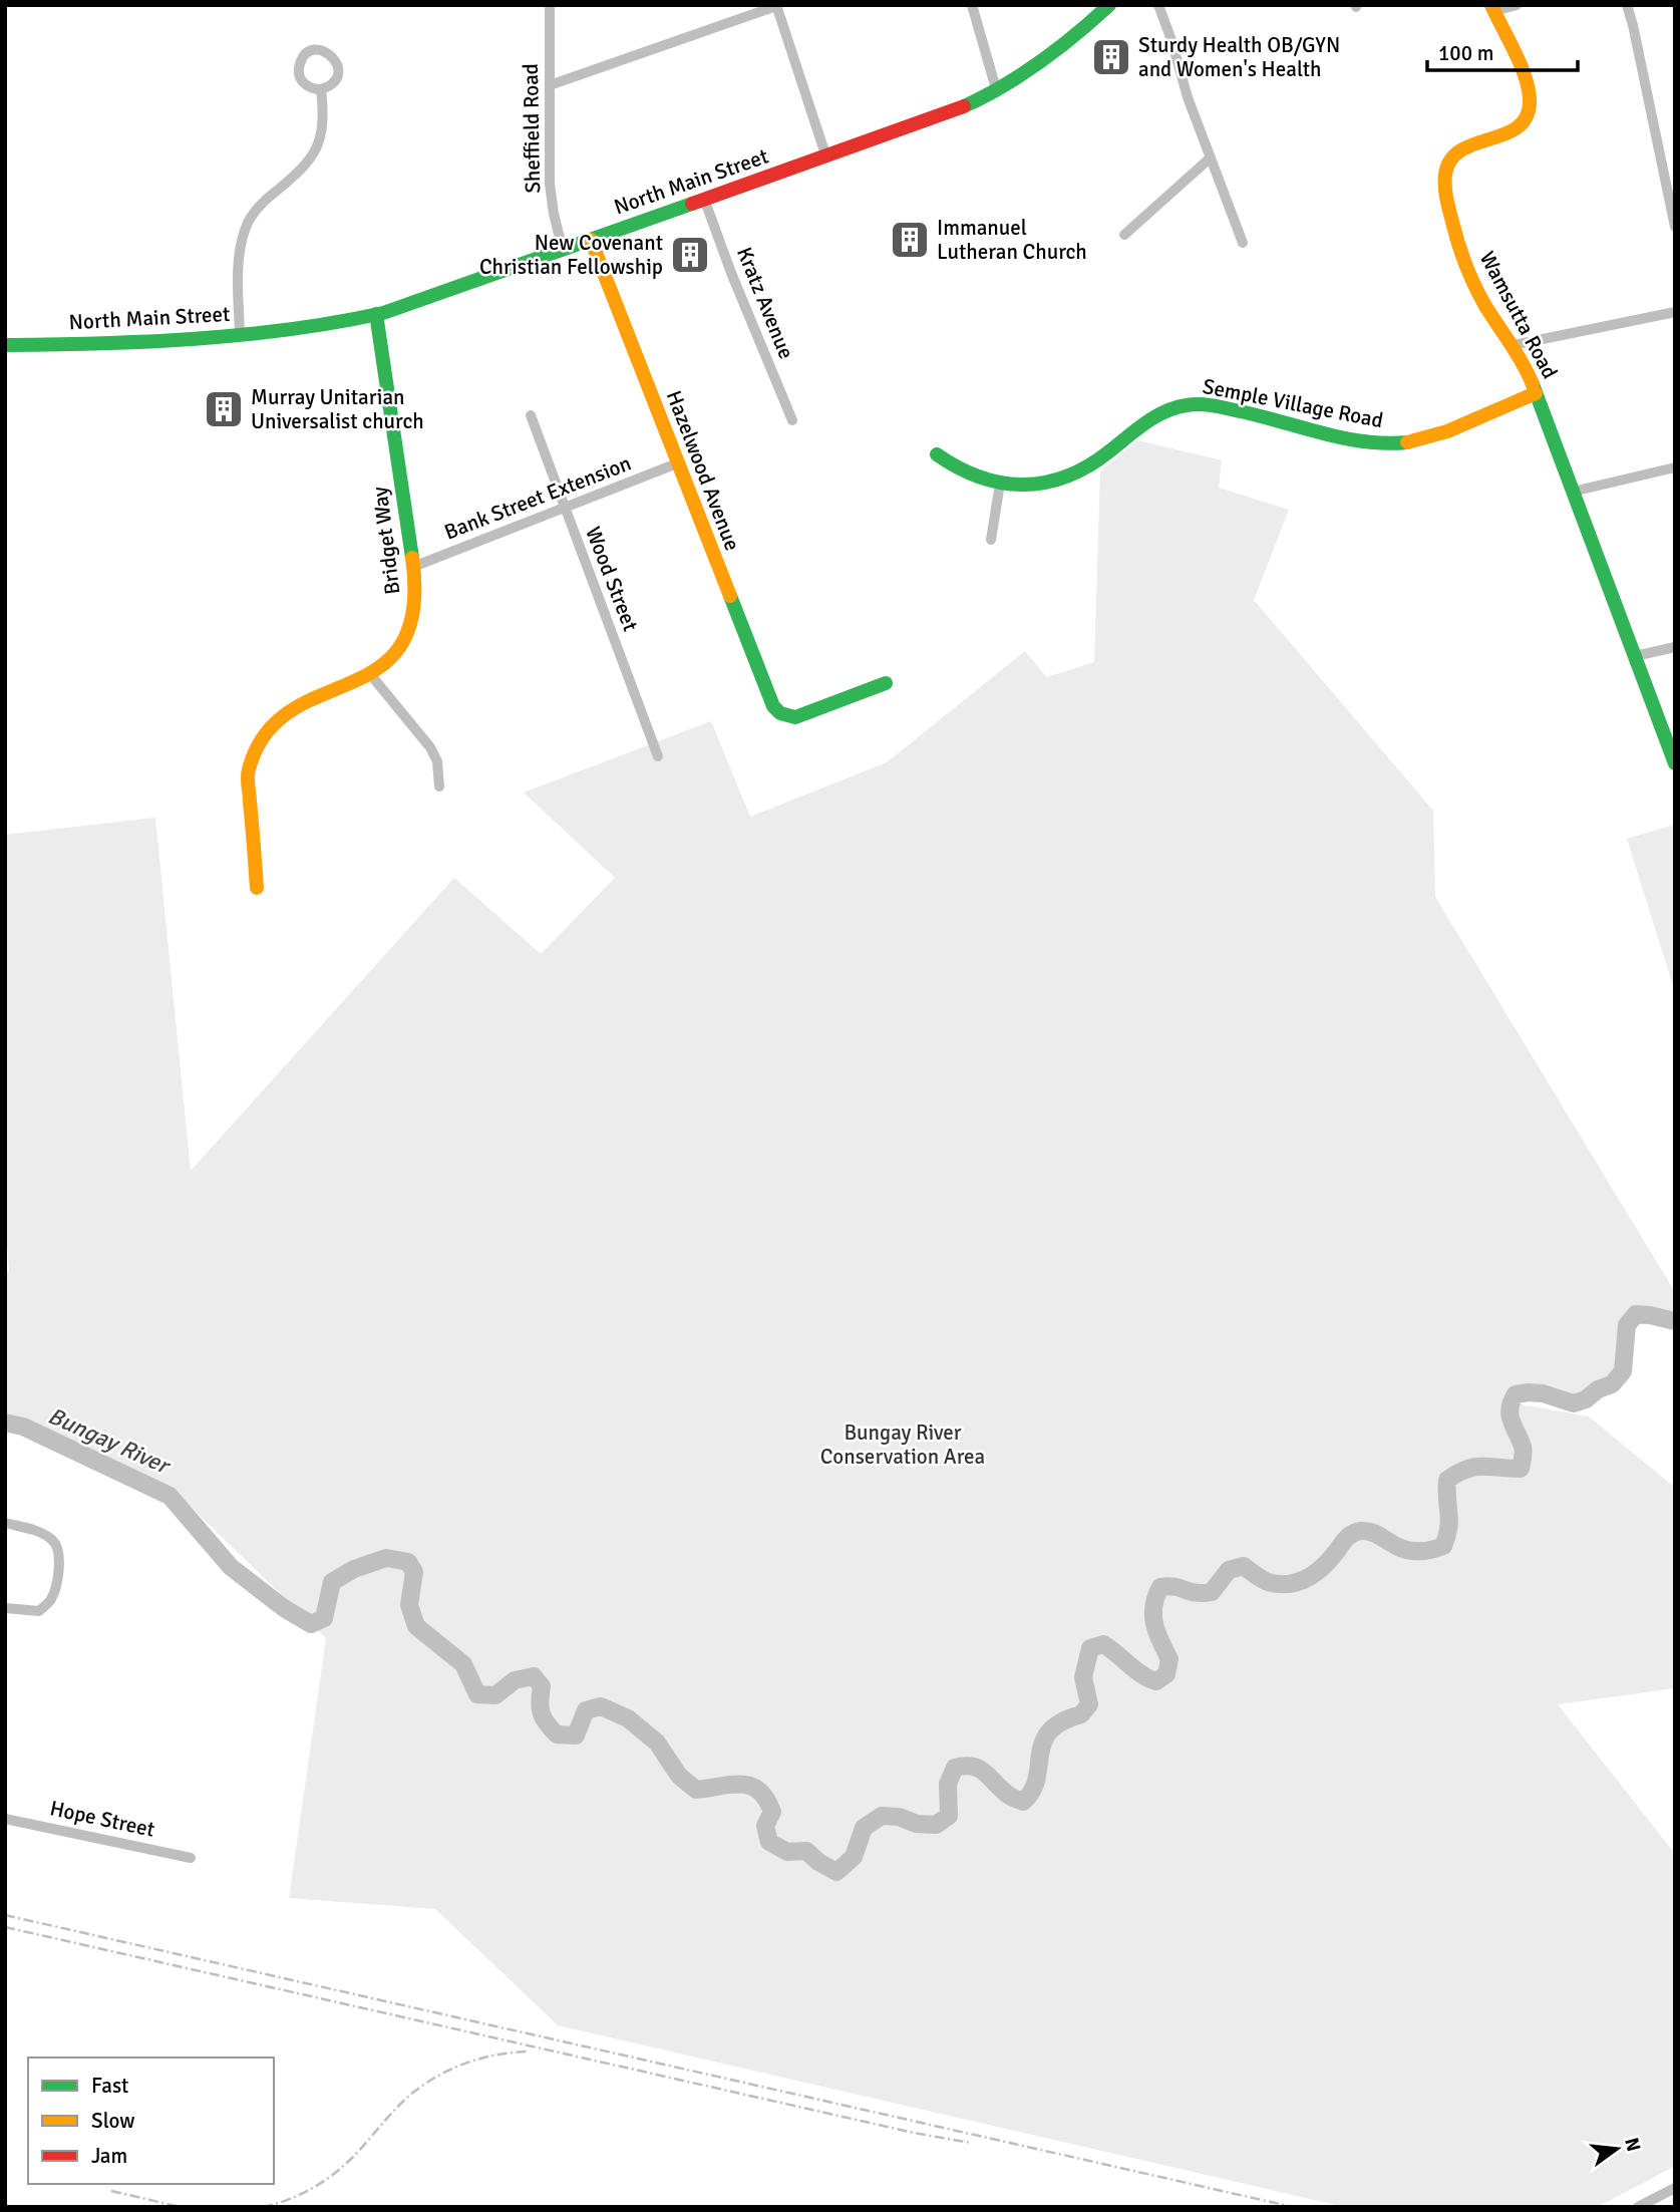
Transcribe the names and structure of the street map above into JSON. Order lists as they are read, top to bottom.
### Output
{
  "streets": {
    "street": [
      "Sheffield Road",
      "North Main Street",
      "Kratz Avenue",
      "Wamsutta Road",
      "Semple Village Road",
      "Hazelwood Avenue",
      "Bank Street Extension",
      "Bridget Way",
      "Wood Street",
      "Hope Street"
    ]
  },
  "crossings": [
    ["Sheffield Road", "North Main Street"],
    ["North Main Street", "Kratz Avenue"],
    ["North Main Street", "Hazelwood Avenue"],
    ["North Main Street", "Bridget Way"],
    ["Wamsutta Road", "Semple Village Road"],
    ["Hazelwood Avenue", "Bank Street Extension"],
    ["Bank Street Extension", "Bridget Way"],
    ["Bank Street Extension", "Wood Street"]
  ],
  "water": ["Bungay River"],
  "parks": ["Bungay River Conservation Area"],
  "places": {
    "building": [
      "Sturdy Health OB/GYN and Women's Health",
      "Immanuel Lutheran Church",
      "New Covenant Christian Fellowship",
      "Murray Unitarian Universalist church"
    ]
  },
  "legend": ["Fast", "Slow", "Jam"],
  "scale_bar": "100 m",
  "north": "right"
}
